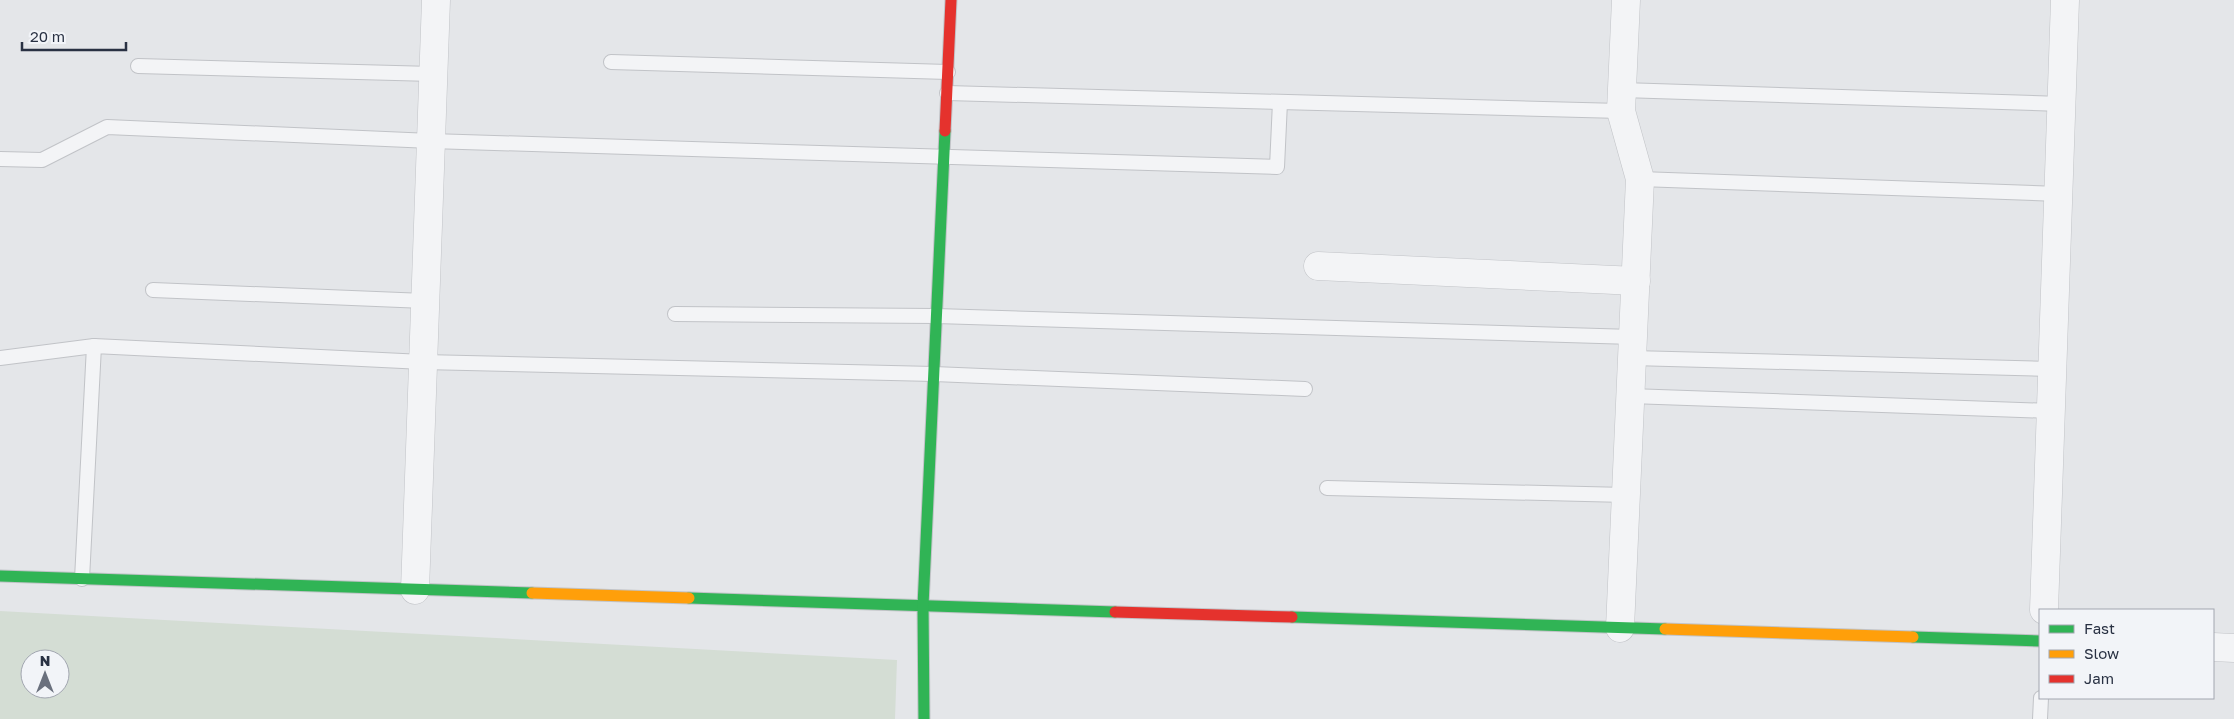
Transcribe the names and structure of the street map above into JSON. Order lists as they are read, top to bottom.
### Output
{
  "legend": ["Fast", "Slow", "Jam"],
  "scale_bar": "20 m",
  "north": "top"
}
